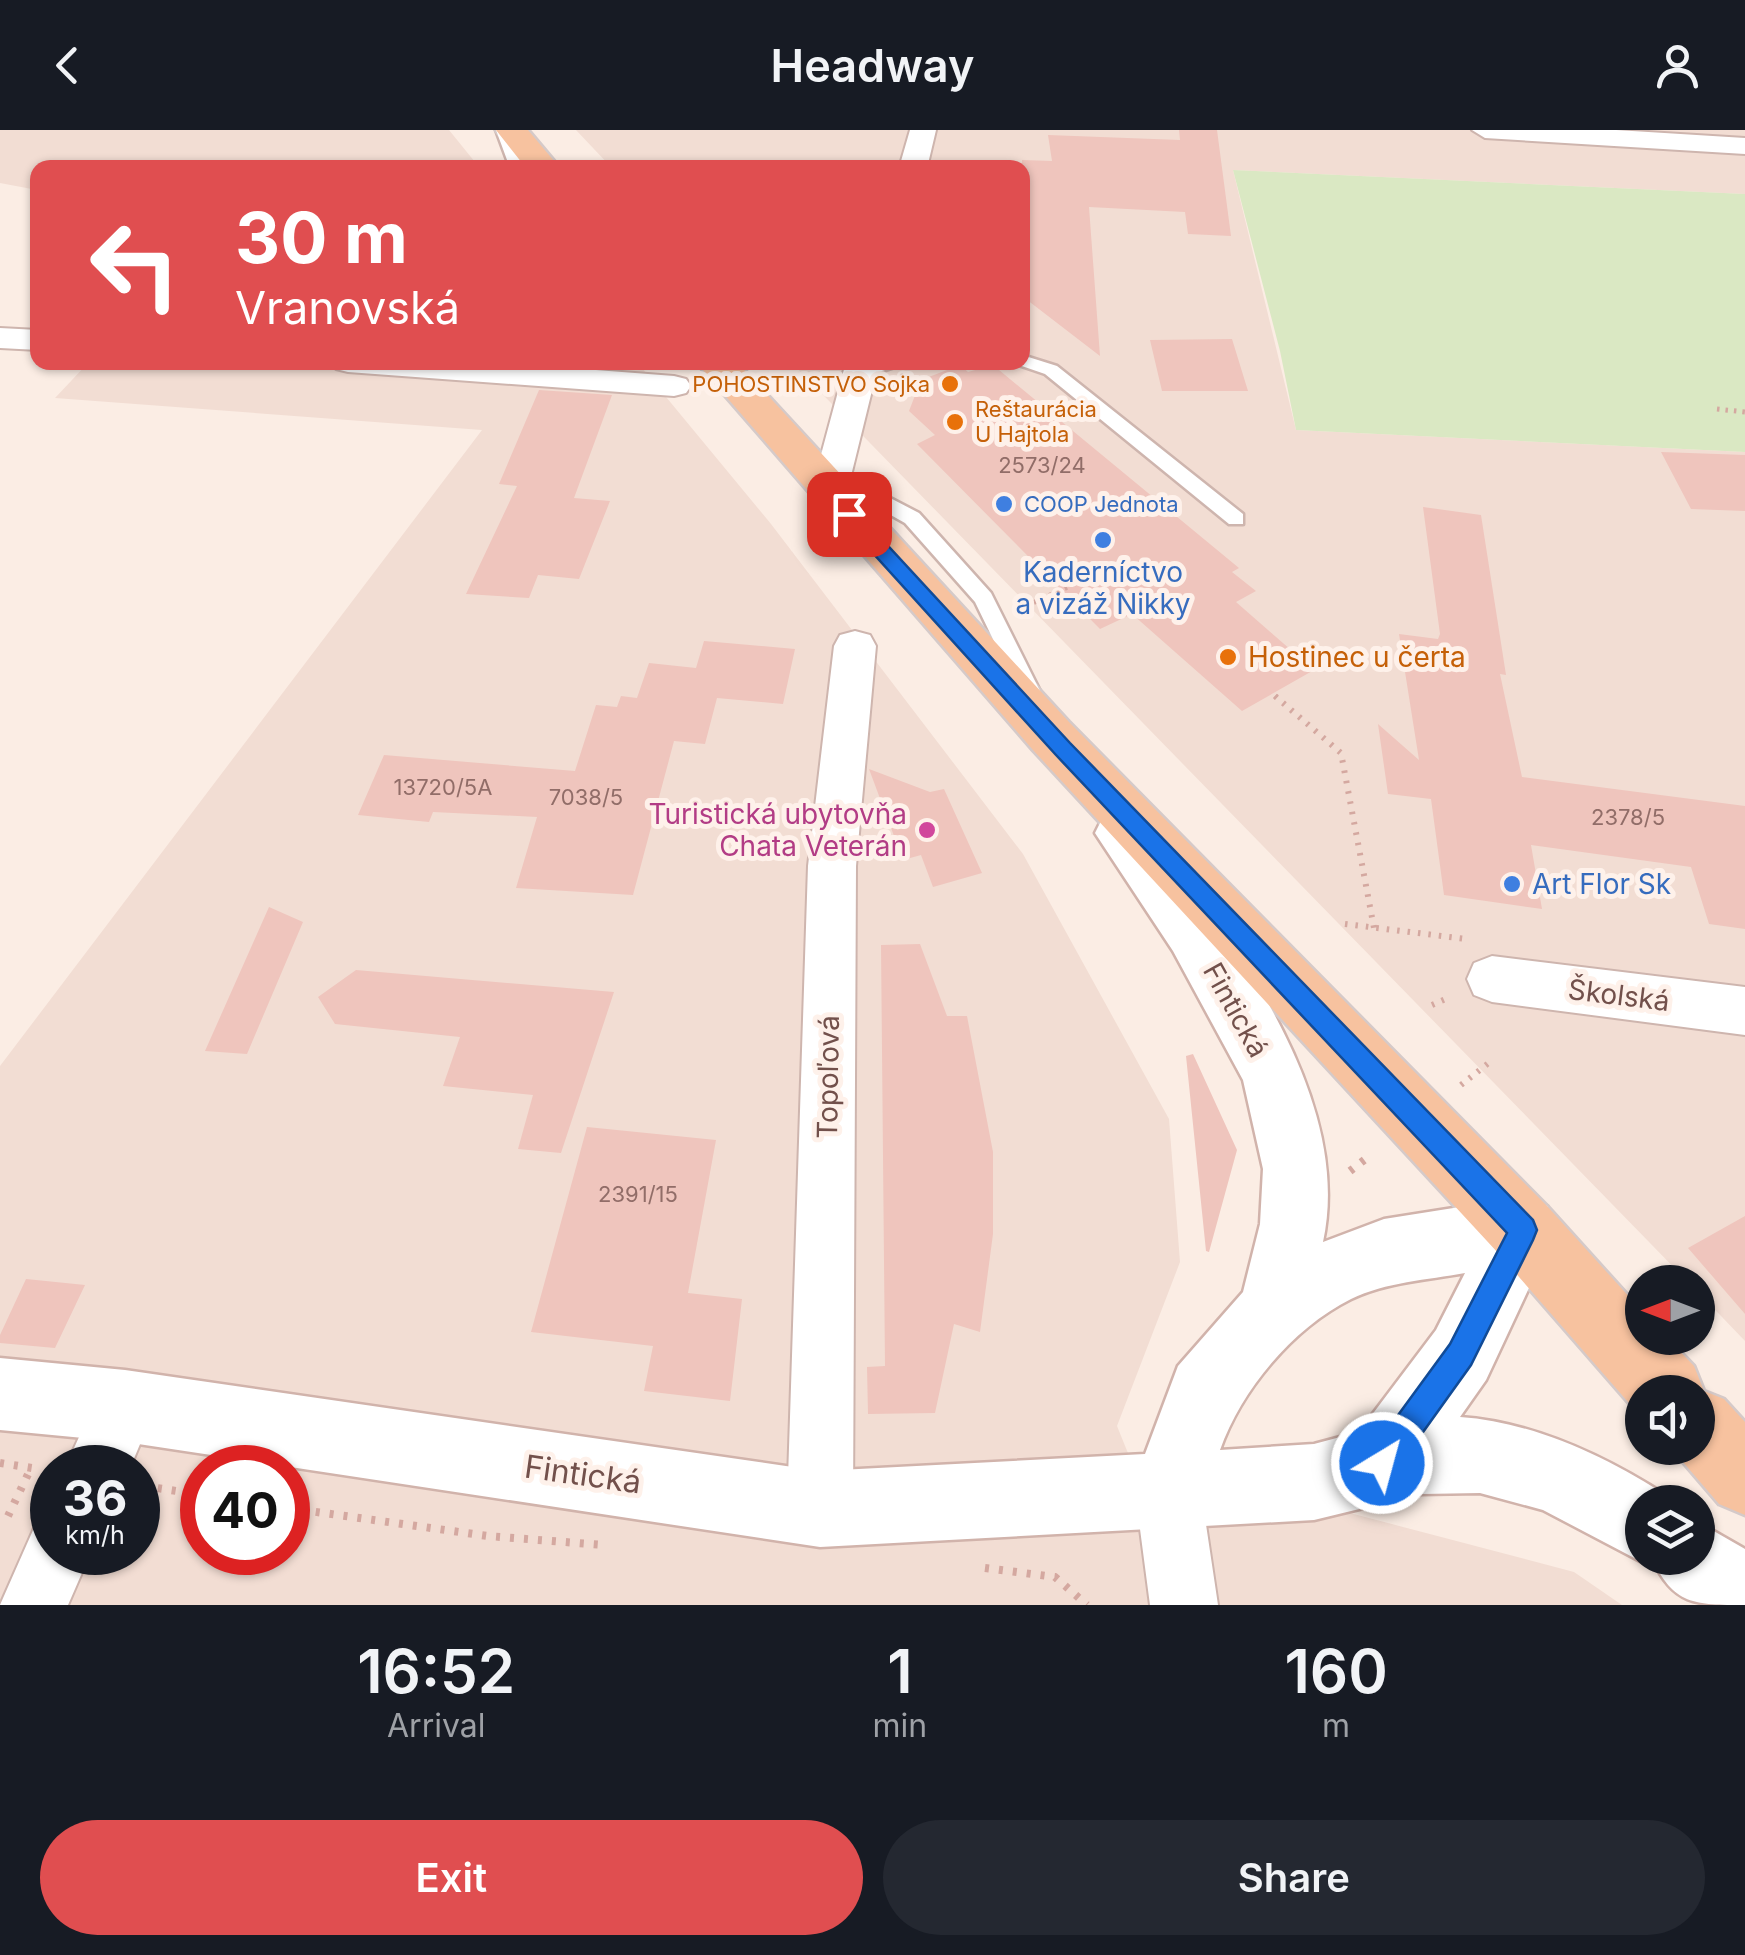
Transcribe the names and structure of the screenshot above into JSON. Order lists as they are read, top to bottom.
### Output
{
  "streets": {
    "street": ["Školská", "Fintická", "Topoľová"]
  },
  "crossings": [
    ["Fintická", "Topoľová"]
  ],
  "places": [
    "POHOSTINSTVO Sojka",
    "Reštaurácia U Hajtola",
    "COOP Jednota",
    "Kaderníctvo a vizáž Nikky",
    "Hostinec u čerta",
    "Turistická ubytovňa Chata Veterán",
    "Art Flor Sk"
  ],
  "house_numbers": [
    "2573/24",
    "13720/5A",
    "7038/5",
    "2378/5",
    "2391/15"
  ],
  "north": "left",
  "page": {
    "header": "Headway",
    "turn": ["30 m", "Vranovská"],
    "speed": "36 km/h",
    "limit": "40",
    "eta": [
      "16:52",
      "Arrival",
      "1",
      "min",
      "160",
      "m"
    ],
    "buttons": ["Exit", "Share"]
  }
}
